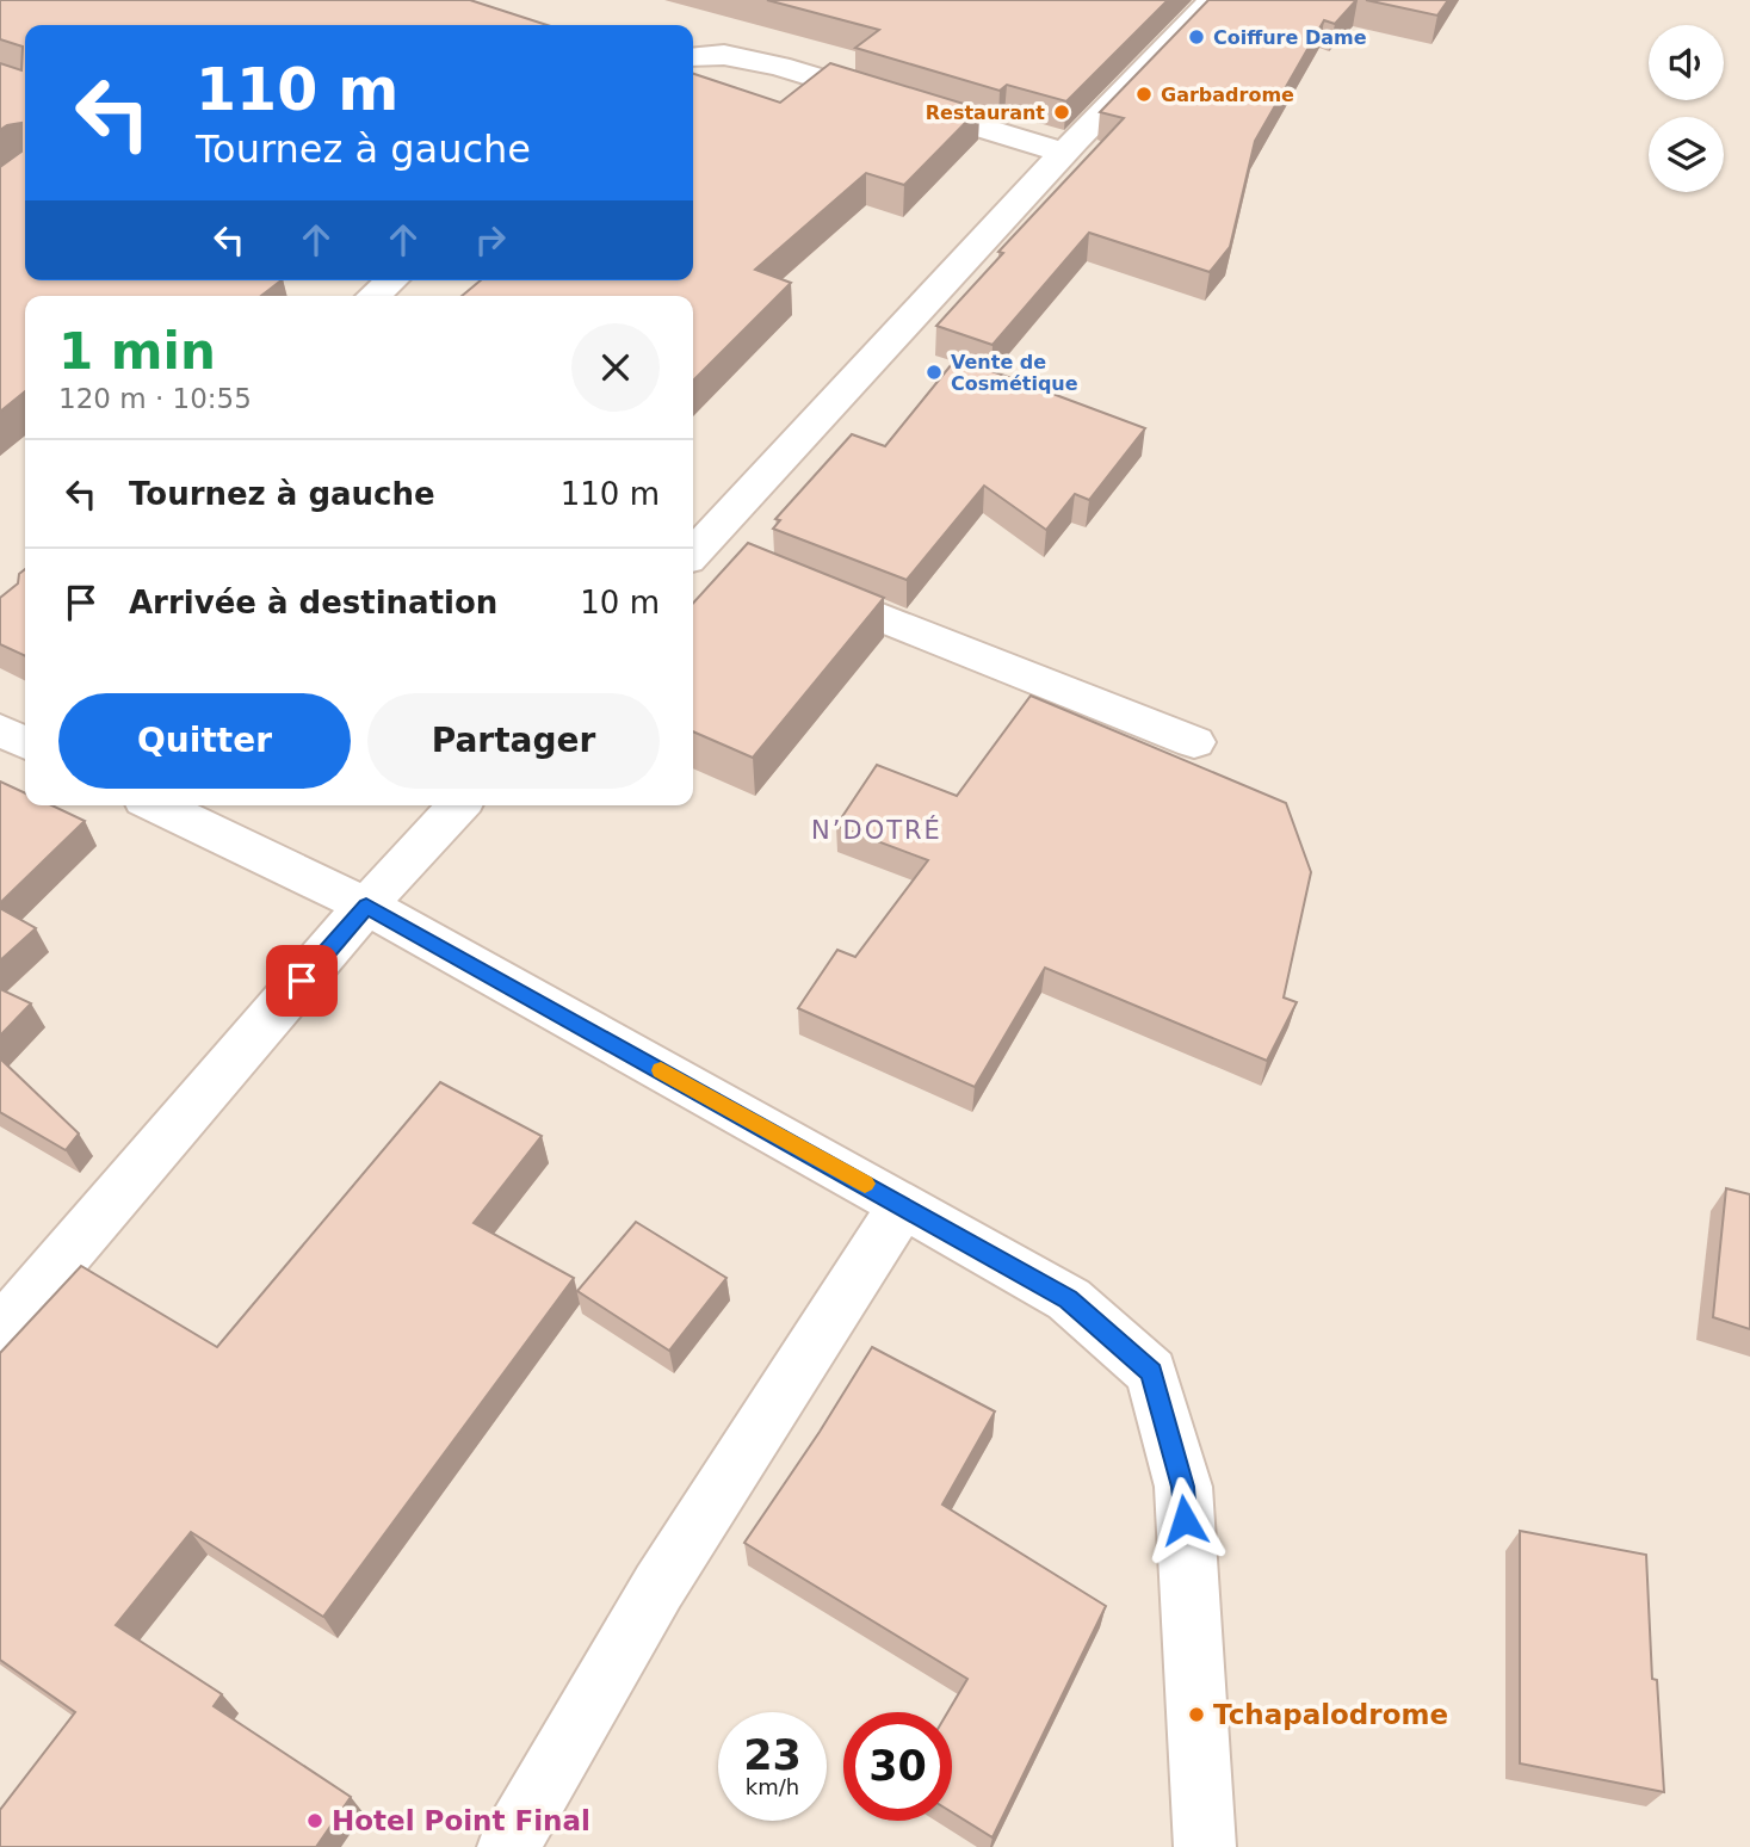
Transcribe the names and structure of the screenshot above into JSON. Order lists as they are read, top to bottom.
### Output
{
  "districts": ["N’DOTRÉ"],
  "places": [
    "Coiffure Dame",
    "Garbadrome",
    "Restaurant",
    "Vente de Cosmétique",
    "Tchapalodrome",
    "Hotel Point Final"
  ],
  "page": {
    "turn": ["110 m", "Tournez à gauche"],
    "heading": ["1 min", "120 m · 10:55"],
    "list": [
      {
        "name": "Tournez à gauche",
        "value": "110 m"
      },
      {
        "name": "Arrivée à destination",
        "value": "10 m"
      }
    ],
    "buttons": ["Quitter", "Partager"],
    "speed": "23 km/h",
    "limit": "30"
  }
}
